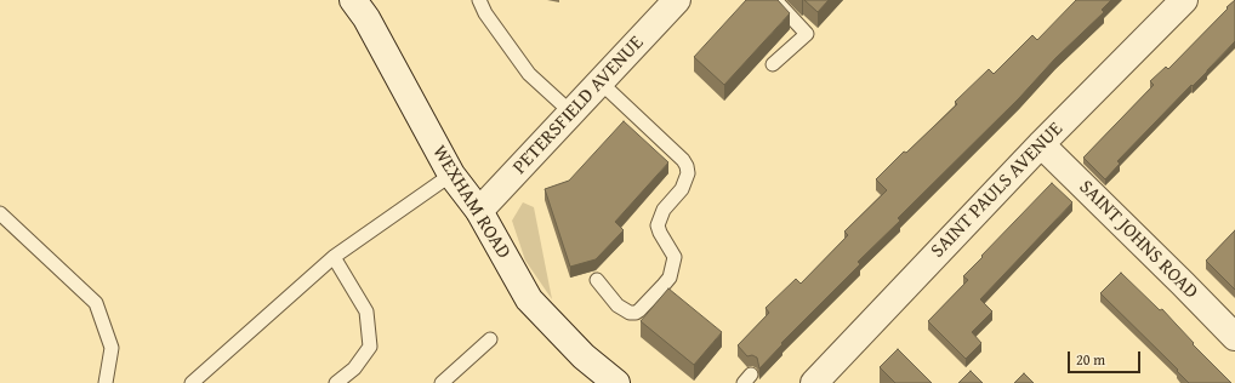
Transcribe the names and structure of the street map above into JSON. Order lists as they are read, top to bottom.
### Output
{
  "streets": {
    "street": [
      "PETERSFIELD AVENUE",
      "SAINT PAULS AVENUE",
      "WEXHAM ROAD",
      "SAINT JOHNS ROAD"
    ]
  },
  "crossings": [
    ["PETERSFIELD AVENUE", "WEXHAM ROAD"],
    ["SAINT PAULS AVENUE", "SAINT JOHNS ROAD"]
  ],
  "scale_bar": "20 m"
}
